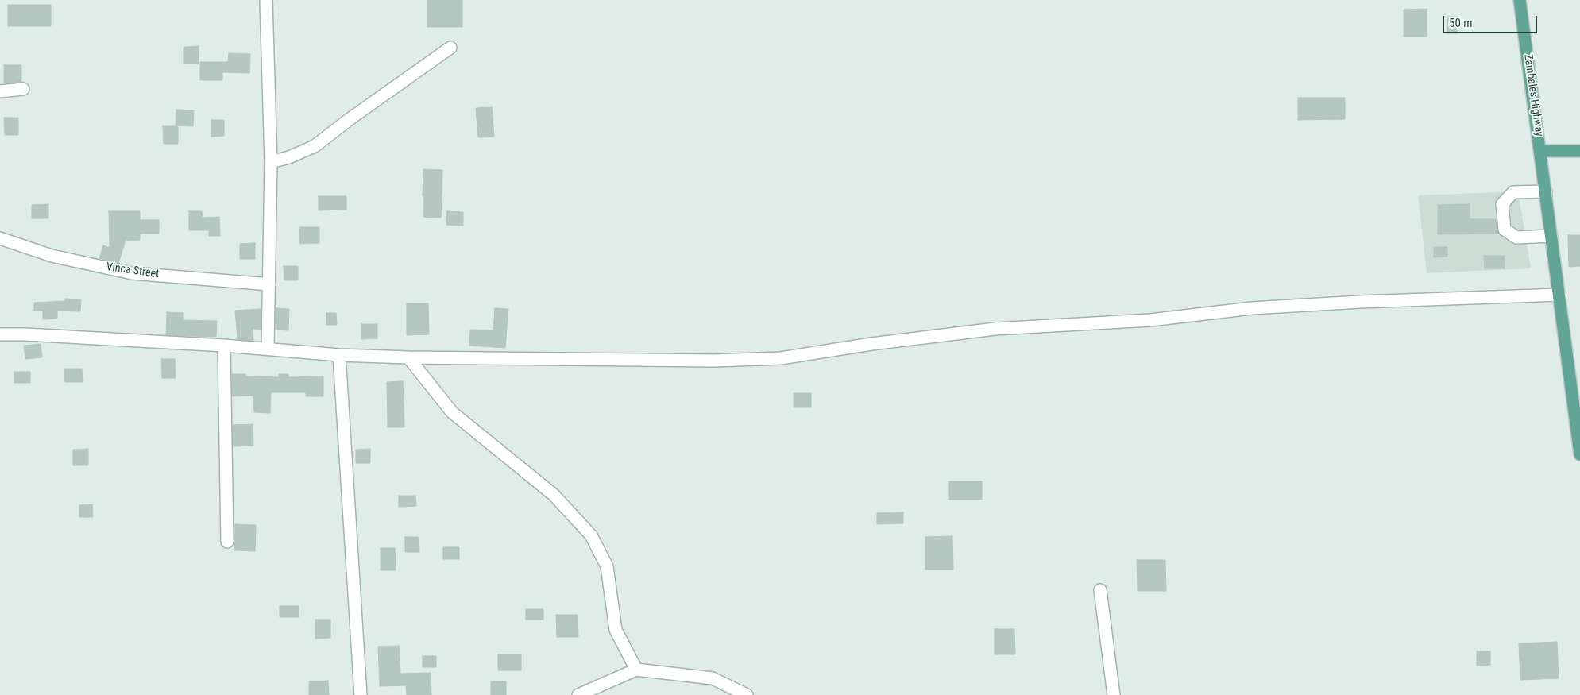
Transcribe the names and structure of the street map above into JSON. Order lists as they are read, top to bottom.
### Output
{
  "streets": {
    "main road": ["Zambales Highway"],
    "street": ["Vinca Street"]
  },
  "scale_bar": "50 m"
}
